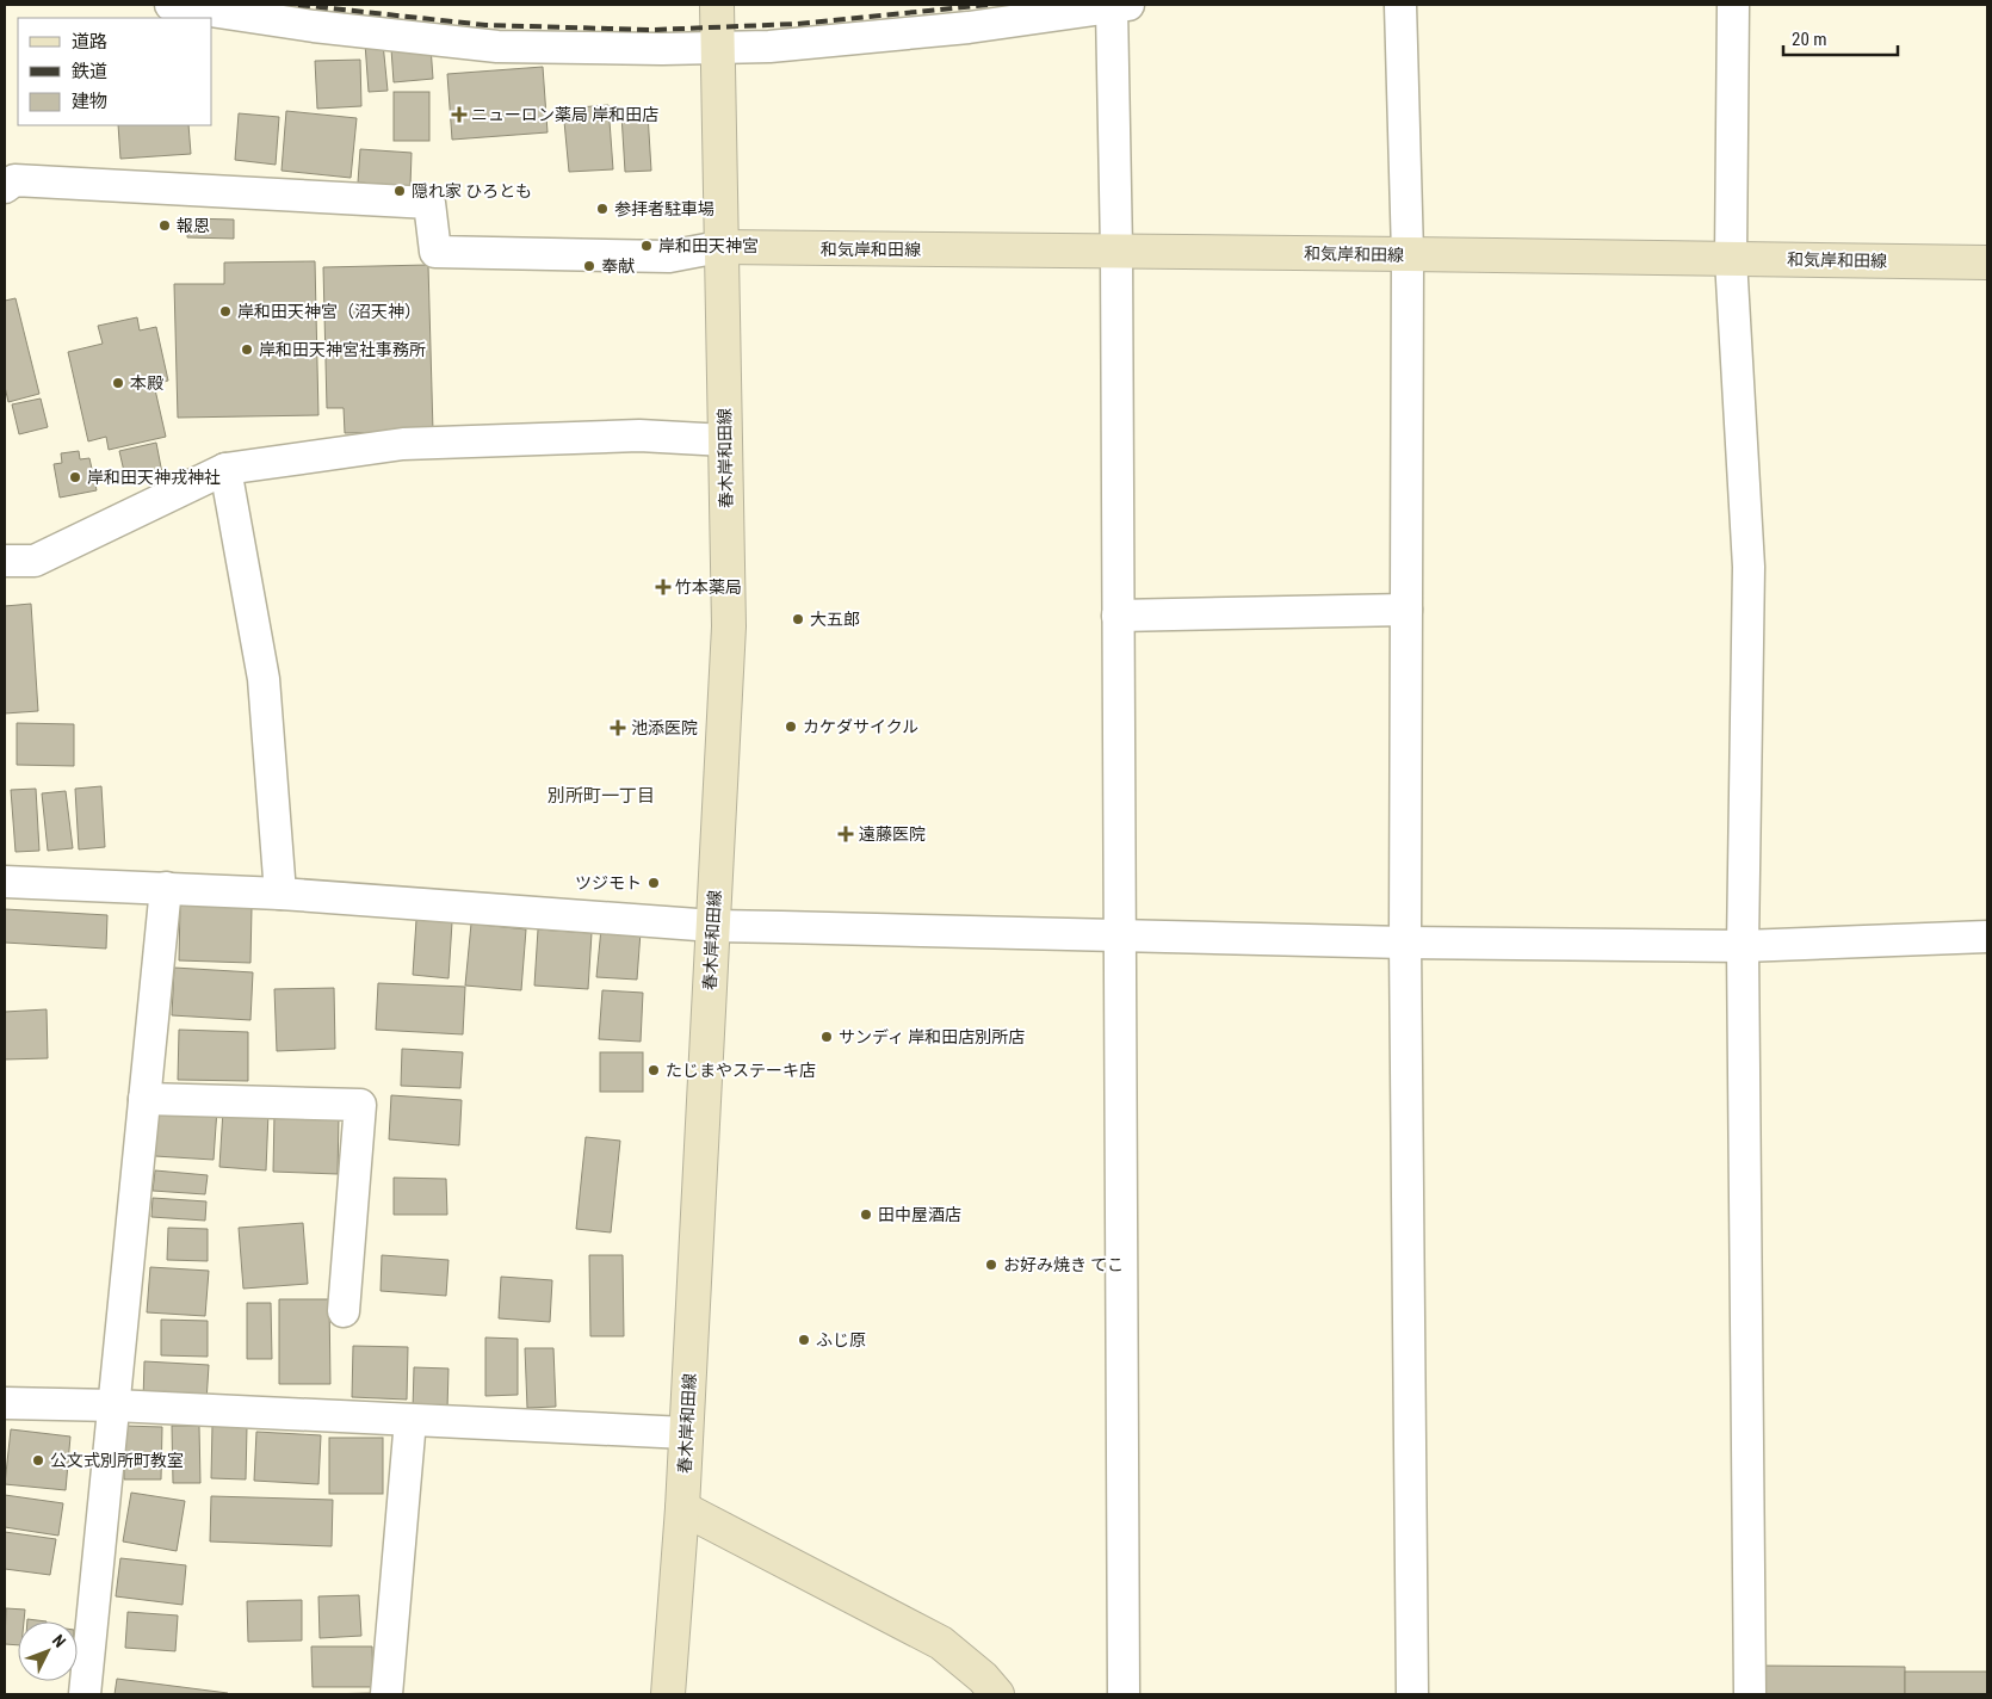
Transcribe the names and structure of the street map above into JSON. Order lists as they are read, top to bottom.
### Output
{
  "streets": {
    "main road": ["和気岸和田線", "春木岸和田線"]
  },
  "crossings": [
    ["和気岸和田線", "春木岸和田線"]
  ],
  "districts": ["別所町一丁目"],
  "places": {
    "health": [
      "ニューロン薬局 岸和田店",
      "竹本薬局",
      "池添医院",
      "遠藤医院"
    ],
    "other": [
      "隠れ家 ひろとも",
      "参拝者駐車場",
      "報恩",
      "岸和田天神宮",
      "奉献",
      "岸和田天神宮（沼天神）",
      "岸和田天神宮社事務所",
      "本殿",
      "岸和田天神戎神社",
      "大五郎",
      "カケダサイクル",
      "ツジモト",
      "サンディ 岸和田店別所店",
      "たじまやステーキ店",
      "田中屋酒店",
      "お好み焼き てこ",
      "ふじ原",
      "公文式別所町教室"
    ]
  },
  "legend": ["道路", "鉄道", "建物"],
  "scale_bar": "20 m",
  "north": "top right"
}
